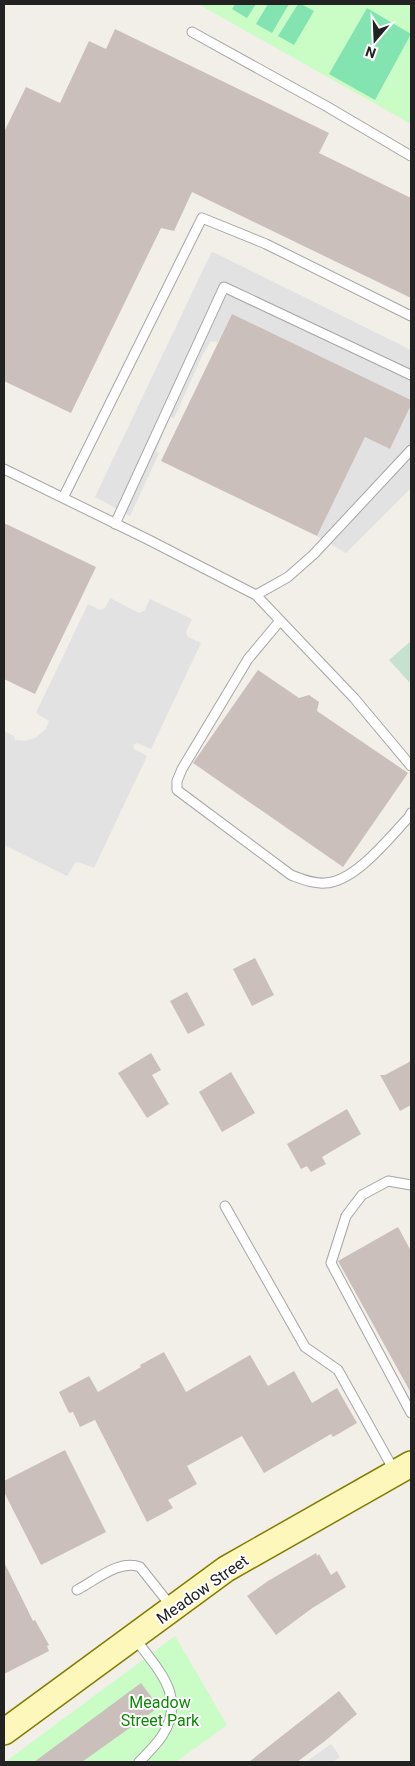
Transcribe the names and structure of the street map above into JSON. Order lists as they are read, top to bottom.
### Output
{
  "streets": {
    "main road": ["Meadow Street"]
  },
  "parks": ["Meadow Street Park"],
  "north": "bottom"
}
